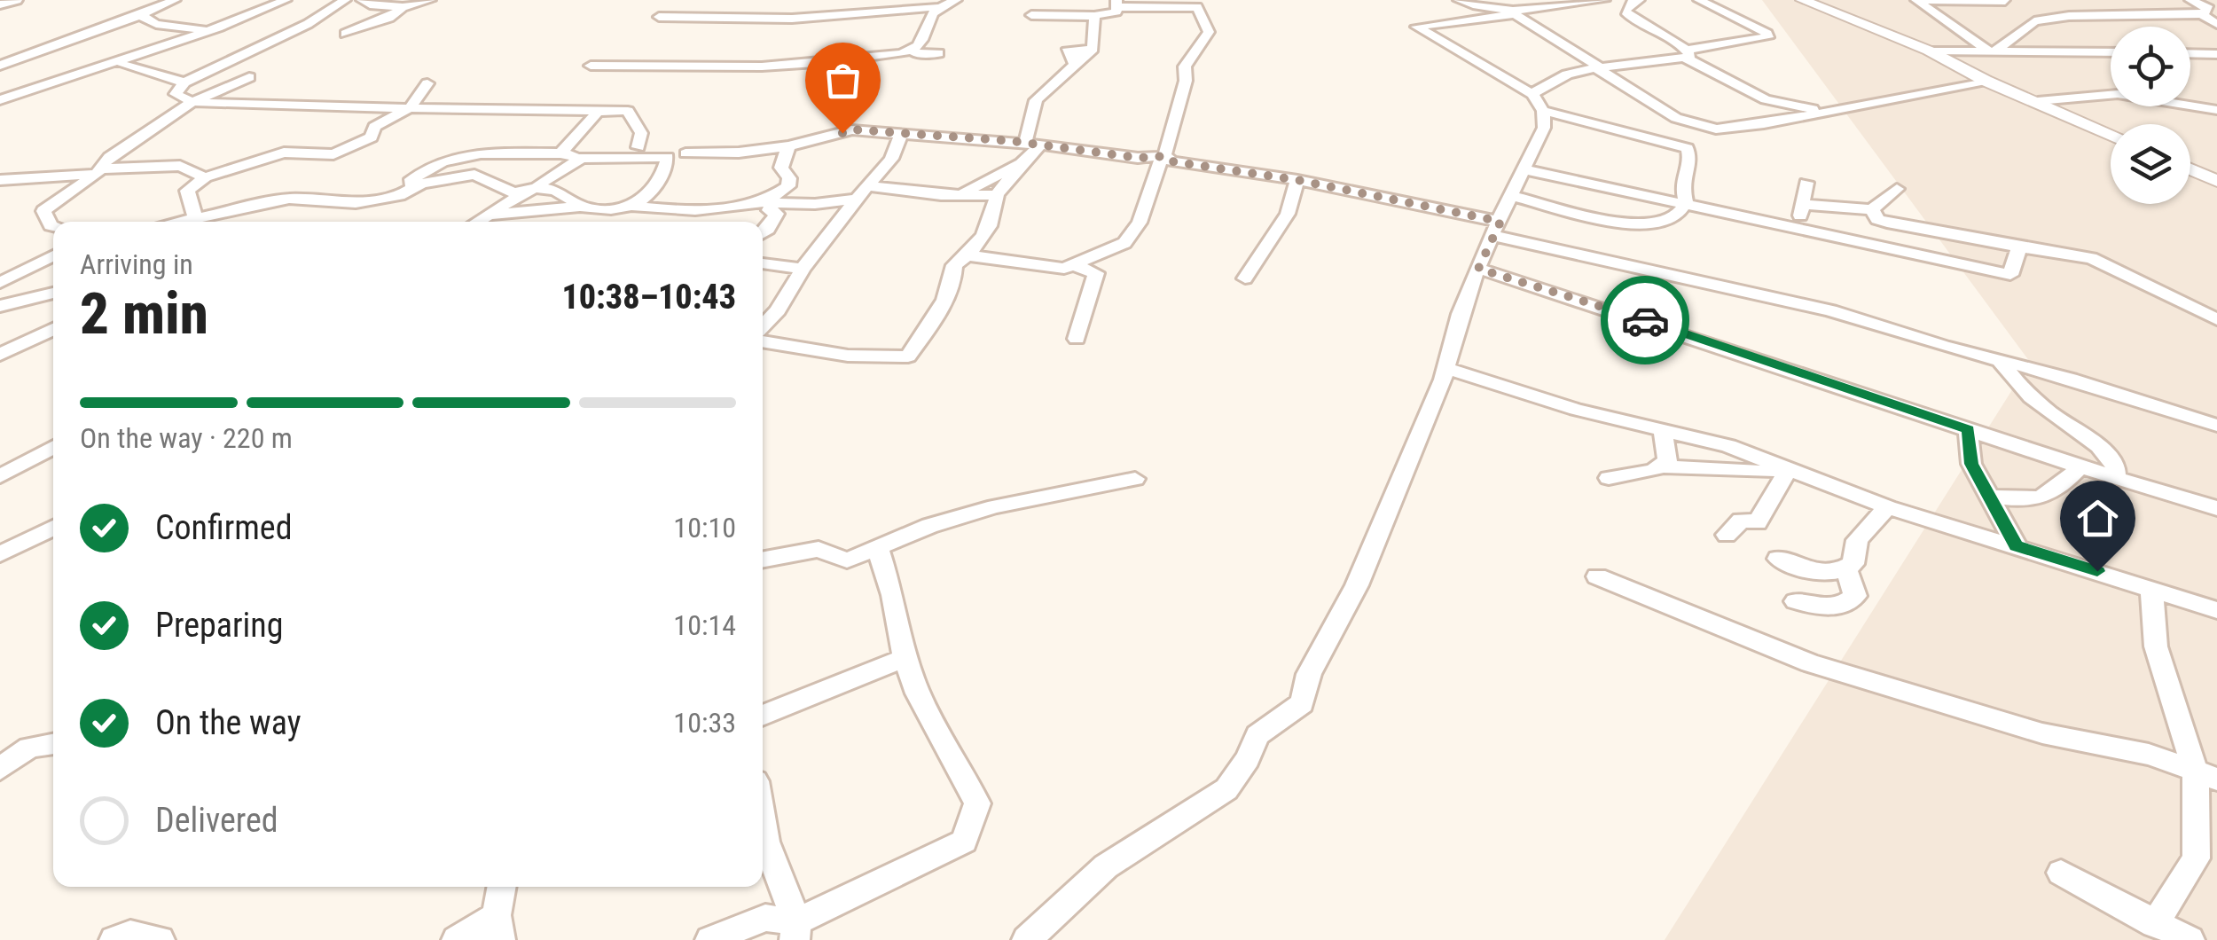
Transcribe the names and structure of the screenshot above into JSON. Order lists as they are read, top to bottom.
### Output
{
  "page": {
    "heading": ["2 min", "Arriving in", "10:38–10:43"],
    "bar": "On the way · 220 m",
    "list": [
      ["Confirmed", "10:10"],
      ["Preparing", "10:14"],
      ["On the way", "10:33"],
      "Delivered"
    ]
  }
}
